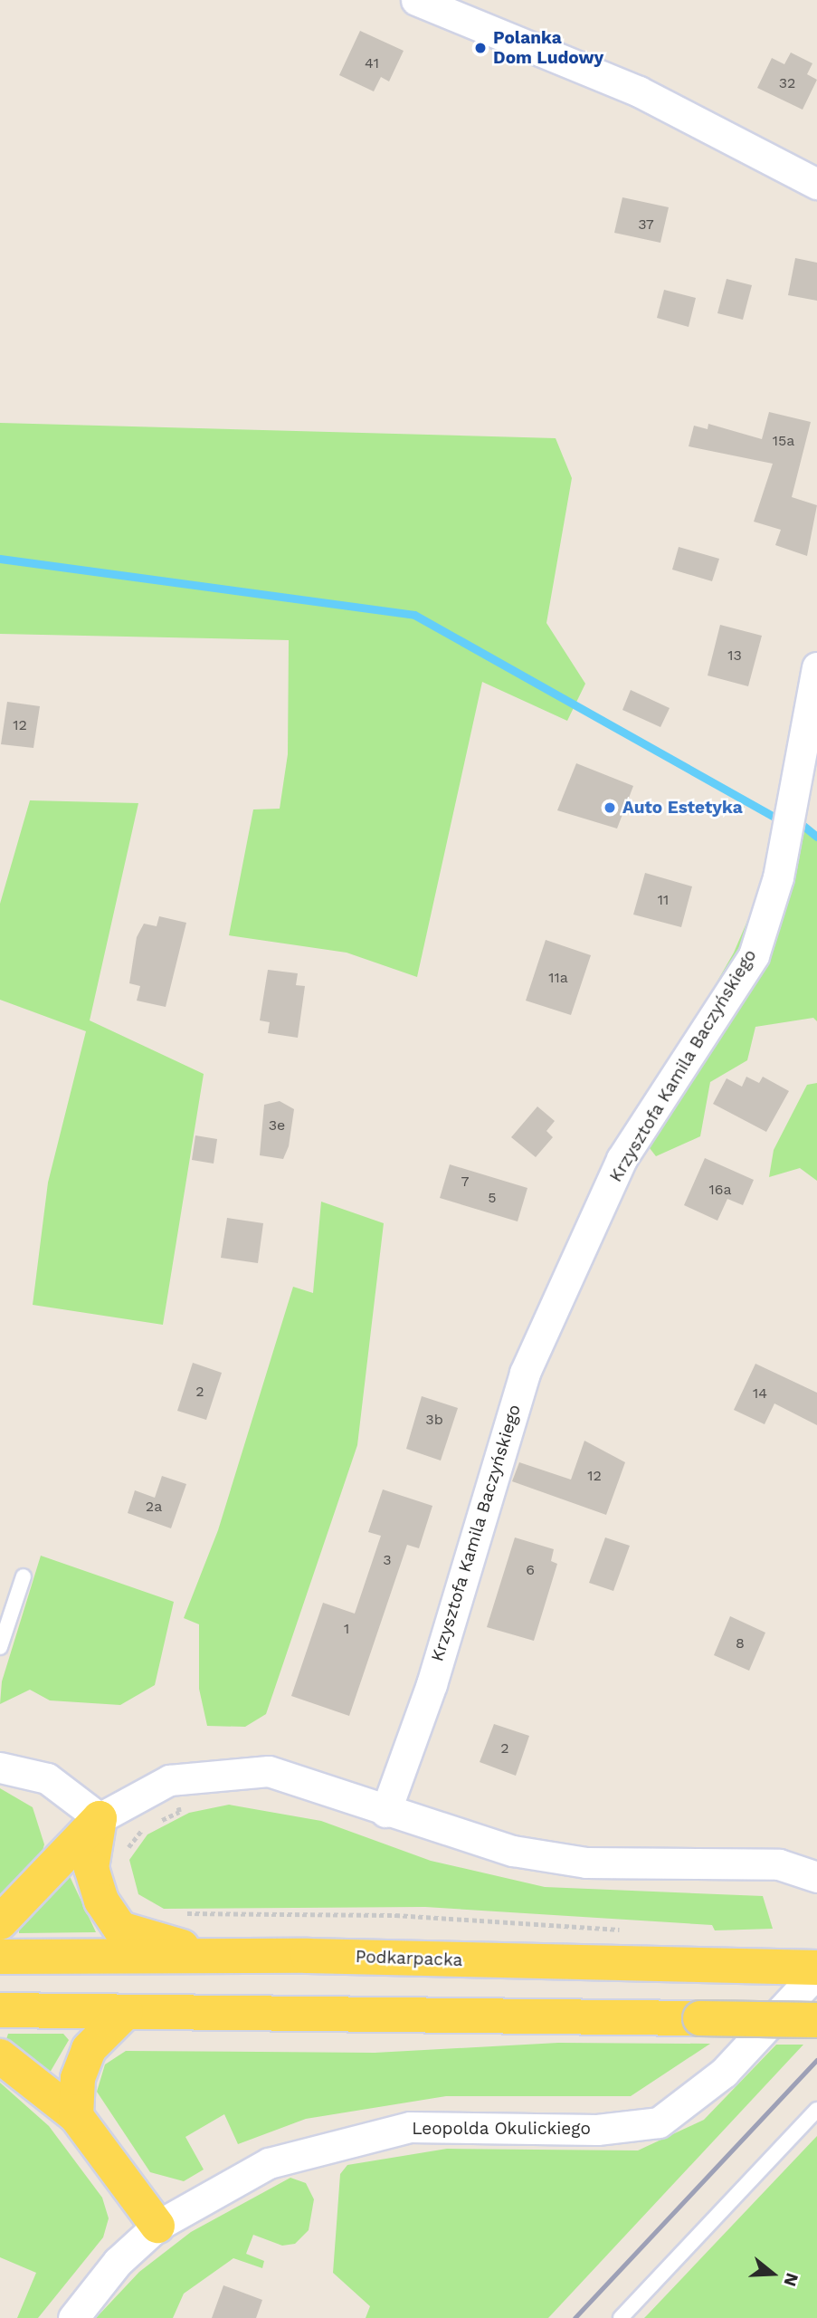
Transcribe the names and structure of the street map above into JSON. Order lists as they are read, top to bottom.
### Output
{
  "streets": {
    "main road": ["Podkarpacka"],
    "street": ["Krzysztofa Kamila Baczyńskiego", "Leopolda Okulickiego"]
  },
  "crossings": [
    ["Podkarpacka", "Leopolda Okulickiego"]
  ],
  "places": ["Polanka Dom Ludowy", "Auto Estetyka"],
  "house_numbers": [
    "41",
    "32",
    "37",
    "15a",
    "13",
    "12",
    "11",
    "11a",
    "3e",
    "7",
    "16a",
    "5",
    "2",
    "14",
    "3b",
    "12",
    "2a",
    "3",
    "6",
    "1",
    "8",
    "2"
  ],
  "north": "right"
}
